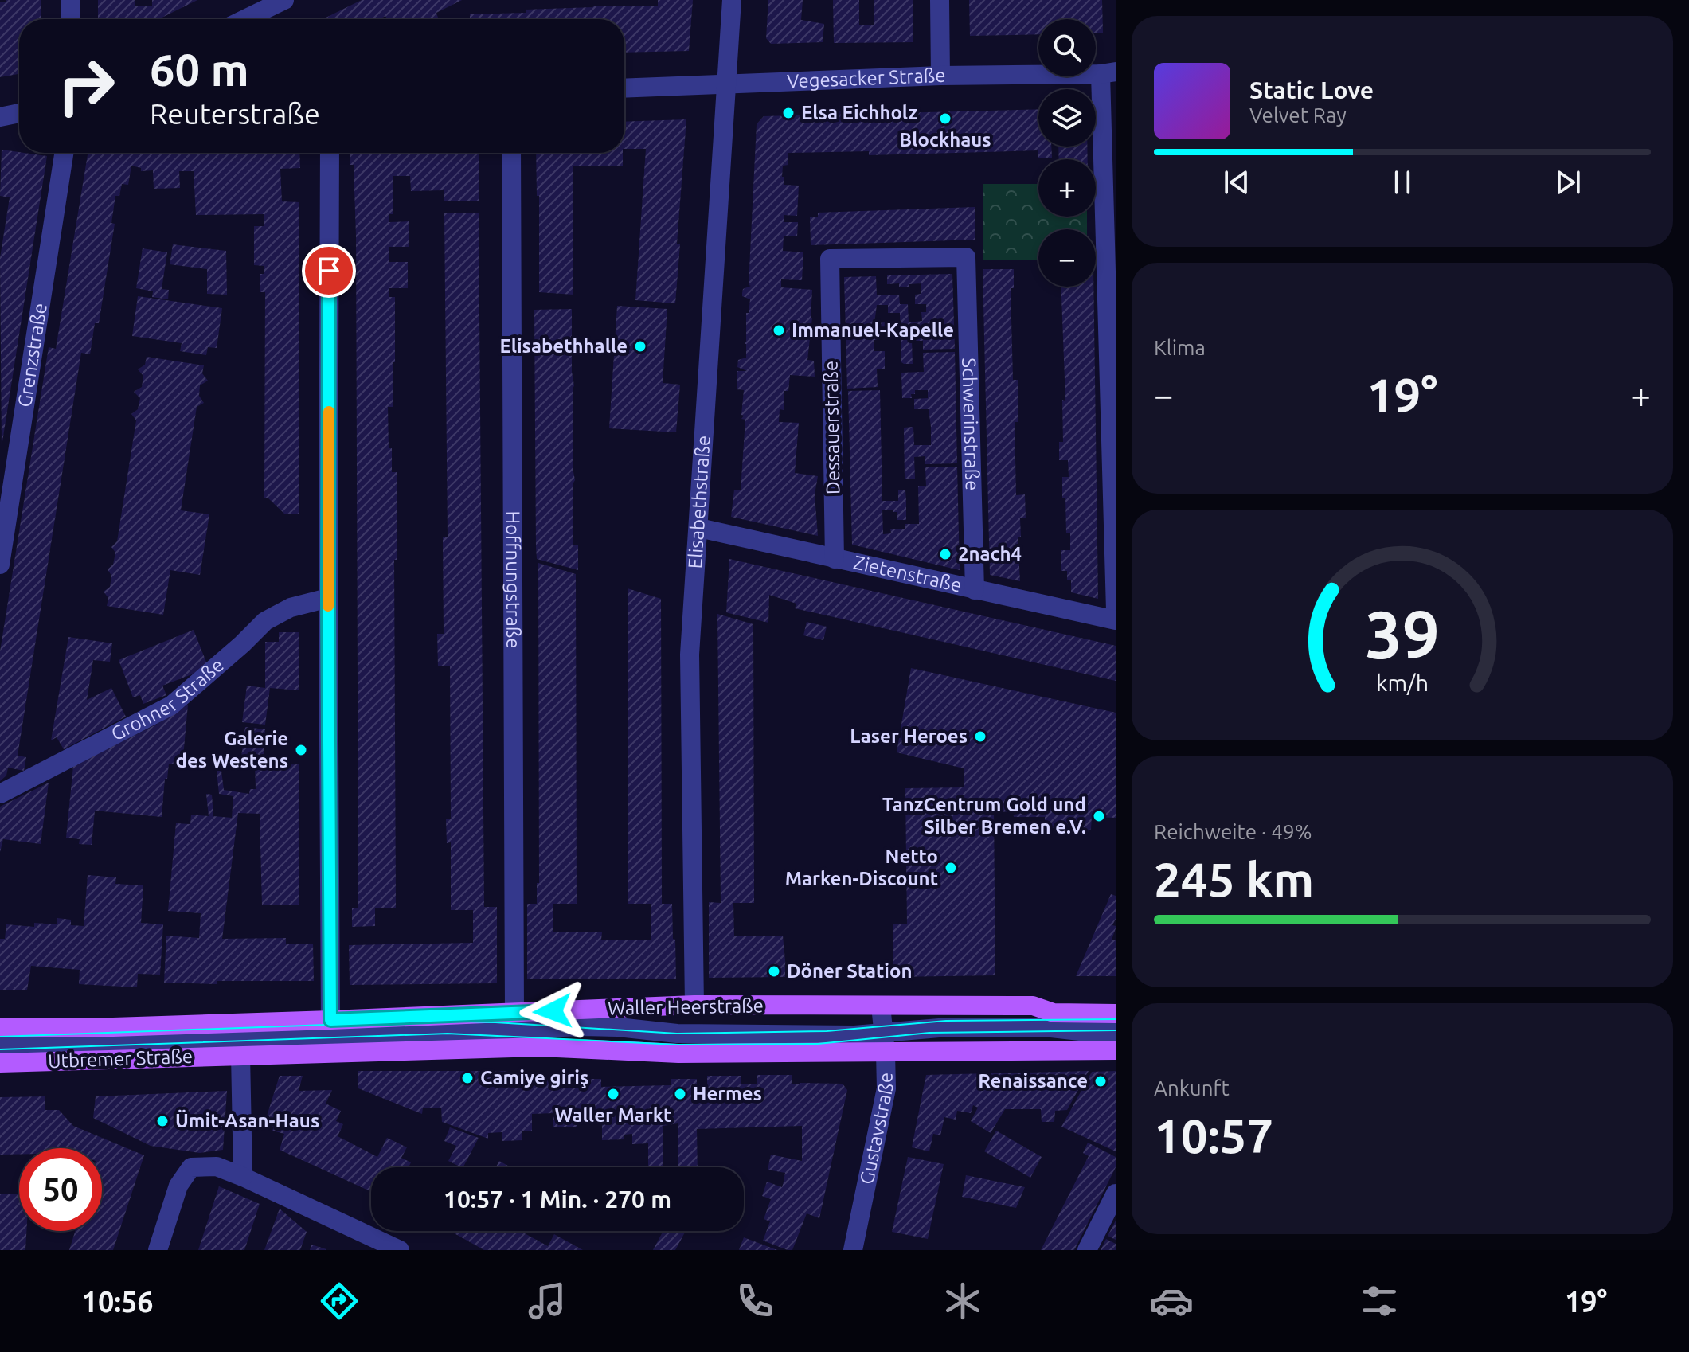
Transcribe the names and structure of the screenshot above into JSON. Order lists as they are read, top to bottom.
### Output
{
  "streets": {
    "main road": ["Waller Heerstraße", "Utbremer Straße"],
    "street": [
      "Vegesacker Straße",
      "Grenzstraße",
      "Schwerinstraße",
      "Dessauerstraße",
      "Elisabethstraße",
      "Zietenstraße",
      "Hoffnungstraße",
      "Grohner Straße",
      "Gustavstraße"
    ]
  },
  "crossings": [
    ["Vegesacker Straße", "Elisabethstraße"],
    ["Schwerinstraße", "Dessauerstraße"],
    ["Schwerinstraße", "Zietenstraße"],
    ["Dessauerstraße", "Zietenstraße"],
    ["Elisabethstraße", "Zietenstraße"],
    ["Elisabethstraße", "Waller Heerstraße"],
    ["Hoffnungstraße", "Waller Heerstraße"],
    ["Waller Heerstraße", "Utbremer Straße"],
    ["Waller Heerstraße", "Gustavstraße"]
  ],
  "places": [
    "Elsa Eichholz",
    "Blockhaus",
    "Immanuel-Kapelle",
    "Elisabethhalle",
    "2nach4",
    "Laser Heroes",
    "Galerie des Westens",
    "TanzCentrum Gold und Silber Bremen e.V.",
    "Netto Marken-Discount",
    "Döner Station",
    "Camiye giriş",
    "Renaissance",
    "Waller Markt",
    "Hermes",
    "Ümit-Asan-Haus"
  ],
  "page": {
    "map_buttons": ["+", "−"],
    "turn": ["60 m", "Reuterstraße"],
    "song": ["Static Love", "Velvet Ray"],
    "tile": [
      "Klima",
      ["Reichweite · 49%", "245 km"],
      ["Ankunft", "10:57"]
    ],
    "heat": ["−", "19°", "+"],
    "limit": "50",
    "trip": "10:57 · 1 Min. · 270 m",
    "tabs": ["10:56", "19°"],
    "gauge": ["39", "km/h"]
  }
}
